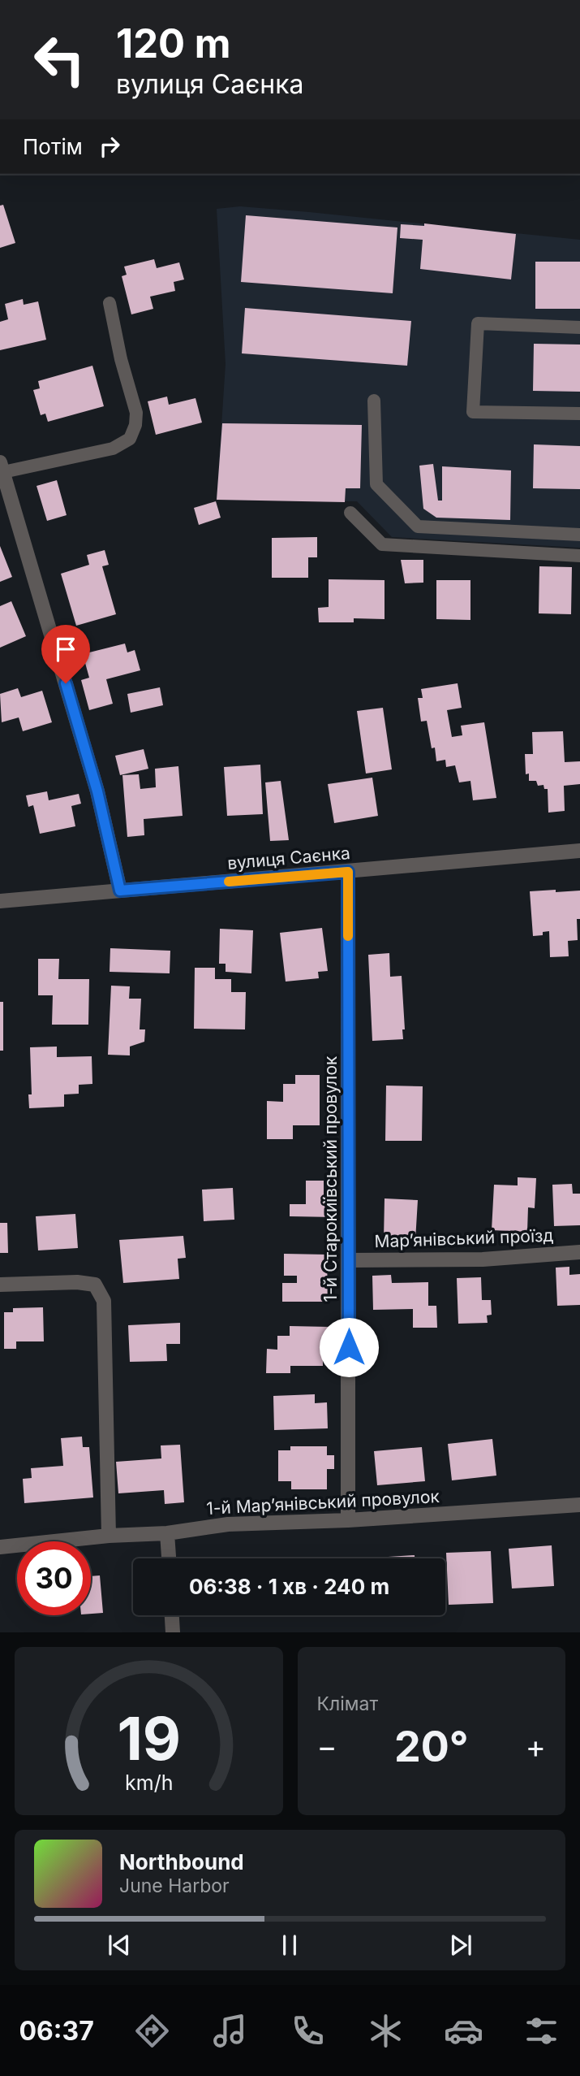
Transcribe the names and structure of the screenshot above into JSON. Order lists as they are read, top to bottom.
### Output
{
  "streets": {
    "street": [
      "вулиця Саєнка",
      "1-й Старокиївський провулок",
      "Марʼянівський проїзд",
      "1-й Марʼянівський провулок"
    ]
  },
  "crossings": [
    ["вулиця Саєнка", "1-й Старокиївський провулок"],
    ["1-й Старокиївський провулок", "Марʼянівський проїзд"],
    ["1-й Старокиївський провулок", "1-й Марʼянівський провулок"]
  ],
  "page": {
    "turn": ["120 m", "вулиця Саєнка"],
    "then": "Потім",
    "limit": "30",
    "trip": "06:38 · 1 хв · 240 m",
    "tile": "Клімат",
    "heat": ["−", "20°", "+"],
    "song": ["Northbound", "June Harbor"],
    "tabs": "06:37",
    "gauge": ["19", "km/h"]
  }
}
